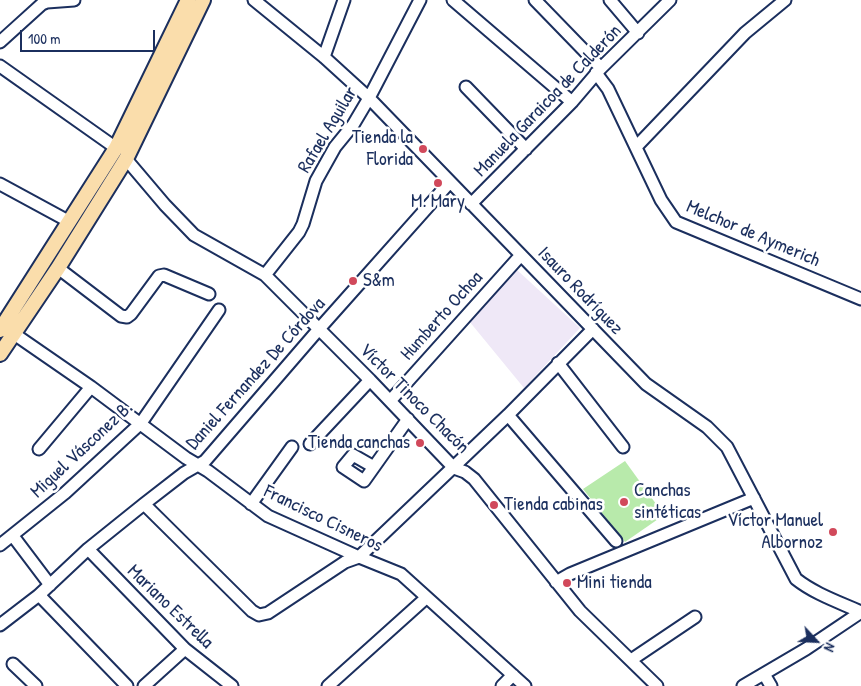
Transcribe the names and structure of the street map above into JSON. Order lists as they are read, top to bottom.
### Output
{
  "streets": {
    "street": [
      "Manuela Garaicoa de Calderón",
      "Rafael Aguilar",
      "Melchor de Aymerich",
      "Isauro Rodríguez",
      "Humberto Ochoa",
      "Daniel Fernandez De Córdova",
      "Víctor Tinoco Chacón",
      "Miguel Vásconez B.",
      "Francisco Cisneros",
      "Mariano Estrella"
    ]
  },
  "crossings": [
    ["Manuela Garaicoa de Calderón", "Melchor de Aymerich"],
    ["Manuela Garaicoa de Calderón", "Isauro Rodríguez"],
    ["Rafael Aguilar", "Isauro Rodríguez"],
    ["Rafael Aguilar", "Víctor Tinoco Chacón"],
    ["Isauro Rodríguez", "Humberto Ochoa"],
    ["Isauro Rodríguez", "Daniel Fernandez De Córdova"],
    ["Humberto Ochoa", "Víctor Tinoco Chacón"],
    ["Daniel Fernandez De Córdova", "Víctor Tinoco Chacón"],
    ["Daniel Fernandez De Córdova", "Francisco Cisneros"],
    ["Daniel Fernandez De Córdova", "Mariano Estrella"],
    ["Miguel Vásconez B.", "Francisco Cisneros"]
  ],
  "places": [
    "Tienda la Florida",
    "M. Mary",
    "S&m",
    "Tienda canchas",
    "Canchas sintéticas",
    "Tienda cabinas",
    "Víctor Manuel Albornoz",
    "Mini tienda"
  ],
  "scale_bar": "100 m",
  "north": "bottom right"
}
